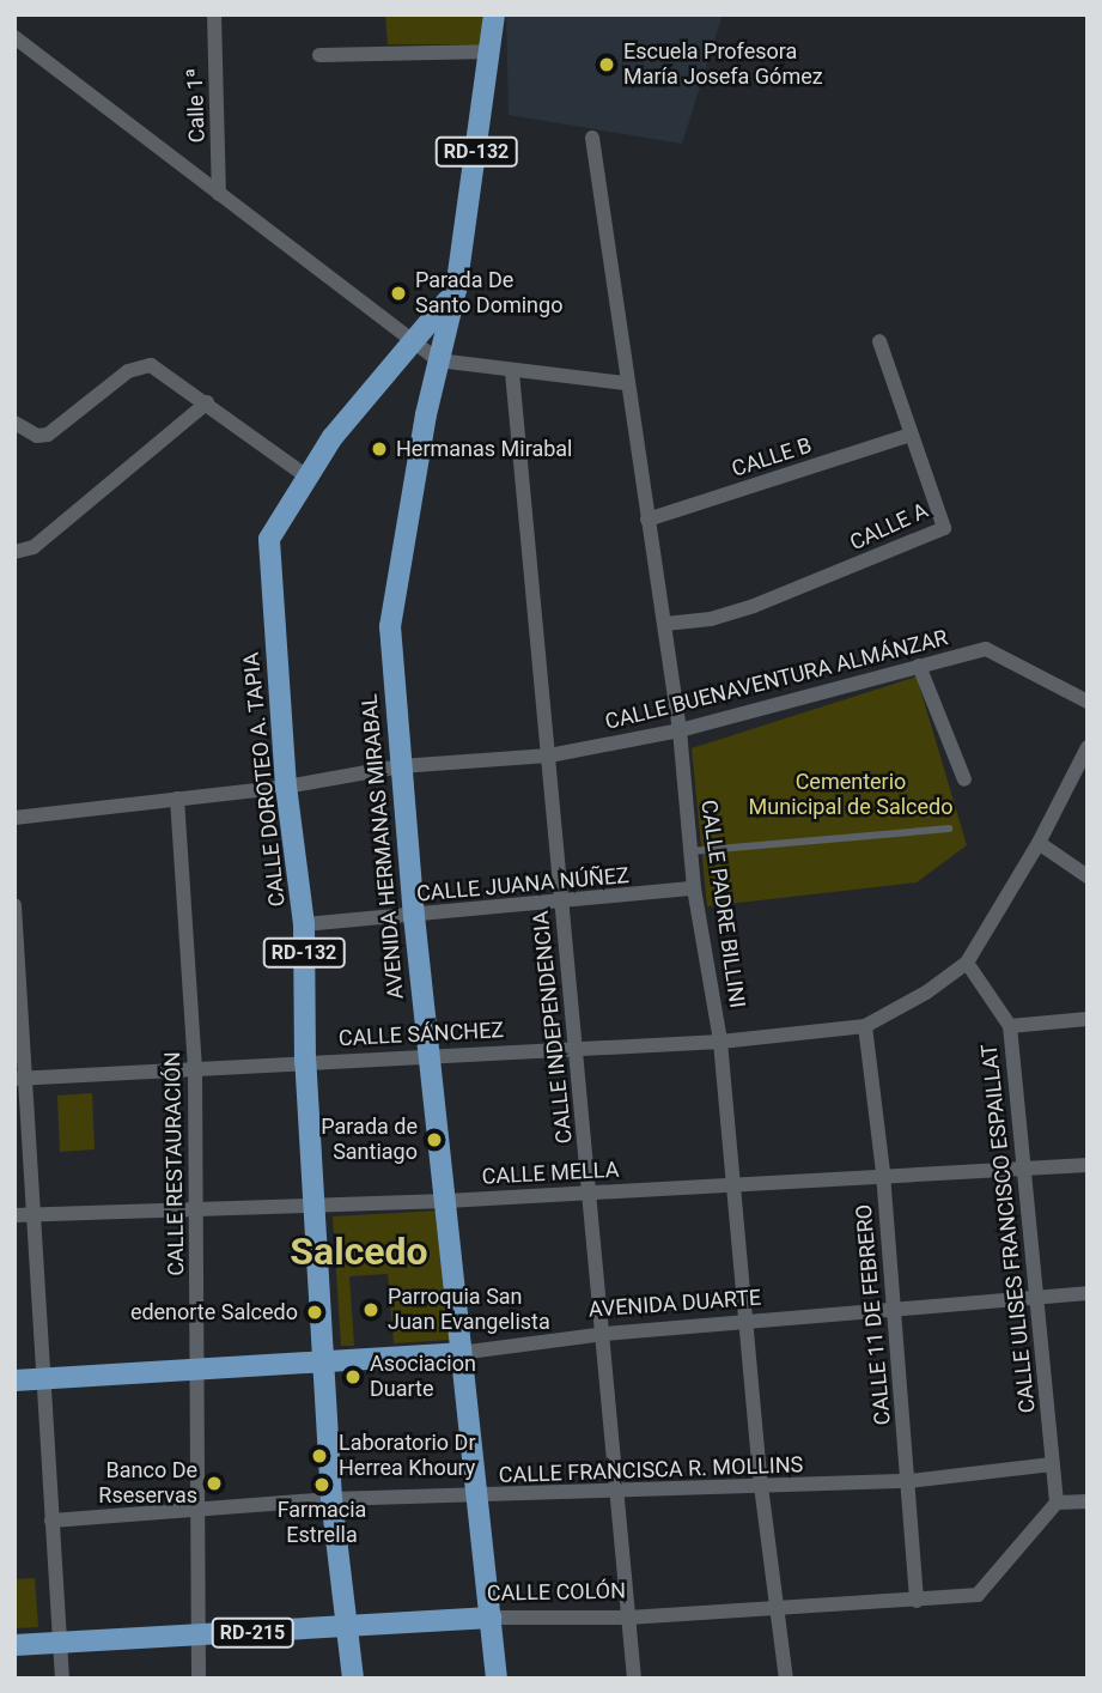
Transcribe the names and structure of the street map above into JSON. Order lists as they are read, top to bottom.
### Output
{
  "streets": {
    "main road": [
      "RD-132",
      "CALLE DOROTEO A. TAPIA",
      "AVENIDA HERMANAS MIRABAL",
      "AVENIDA DUARTE",
      "CALLE COLÓN",
      "RD-215"
    ],
    "street": [
      "Calle 1ª",
      "CALLE B",
      "CALLE A",
      "CALLE BUENAVENTURA ALMÁNZAR",
      "CALLE JUANA NÚÑEZ",
      "CALLE PADRE BILLINI",
      "CALLE INDEPENDENCIA",
      "CALLE SÁNCHEZ",
      "CALLE RESTAURACIÓN",
      "CALLE MELLA",
      "CALLE ULISES FRANCISCO ESPAILLAT",
      "CALLE 11 DE FEBRERO",
      "CALLE FRANCISCA R. MOLLINS"
    ]
  },
  "crossings": [
    ["CALLE B", "CALLE A"],
    ["CALLE B", "CALLE PADRE BILLINI"],
    ["CALLE A", "CALLE PADRE BILLINI"],
    ["CALLE BUENAVENTURA ALMÁNZAR", "CALLE DOROTEO A. TAPIA"],
    ["CALLE BUENAVENTURA ALMÁNZAR", "AVENIDA HERMANAS MIRABAL"],
    ["CALLE BUENAVENTURA ALMÁNZAR", "CALLE PADRE BILLINI"],
    ["CALLE BUENAVENTURA ALMÁNZAR", "CALLE INDEPENDENCIA"],
    ["CALLE BUENAVENTURA ALMÁNZAR", "CALLE RESTAURACIÓN"],
    ["CALLE DOROTEO A. TAPIA", "AVENIDA HERMANAS MIRABAL"],
    ["CALLE DOROTEO A. TAPIA", "CALLE JUANA NÚÑEZ"],
    ["CALLE DOROTEO A. TAPIA", "CALLE SÁNCHEZ"],
    ["CALLE DOROTEO A. TAPIA", "CALLE MELLA"],
    ["CALLE DOROTEO A. TAPIA", "AVENIDA DUARTE"],
    ["CALLE DOROTEO A. TAPIA", "CALLE FRANCISCA R. MOLLINS"],
    ["CALLE DOROTEO A. TAPIA", "CALLE COLÓN"],
    ["AVENIDA HERMANAS MIRABAL", "CALLE JUANA NÚÑEZ"],
    ["AVENIDA HERMANAS MIRABAL", "CALLE SÁNCHEZ"],
    ["AVENIDA HERMANAS MIRABAL", "CALLE MELLA"],
    ["AVENIDA HERMANAS MIRABAL", "AVENIDA DUARTE"],
    ["AVENIDA HERMANAS MIRABAL", "CALLE FRANCISCA R. MOLLINS"],
    ["AVENIDA HERMANAS MIRABAL", "CALLE COLÓN"],
    ["CALLE JUANA NÚÑEZ", "CALLE PADRE BILLINI"],
    ["CALLE JUANA NÚÑEZ", "CALLE INDEPENDENCIA"],
    ["CALLE PADRE BILLINI", "CALLE SÁNCHEZ"],
    ["CALLE PADRE BILLINI", "CALLE MELLA"],
    ["CALLE PADRE BILLINI", "AVENIDA DUARTE"],
    ["CALLE PADRE BILLINI", "CALLE FRANCISCA R. MOLLINS"],
    ["CALLE PADRE BILLINI", "CALLE COLÓN"],
    ["CALLE INDEPENDENCIA", "CALLE SÁNCHEZ"],
    ["CALLE INDEPENDENCIA", "CALLE MELLA"],
    ["CALLE INDEPENDENCIA", "AVENIDA DUARTE"],
    ["CALLE INDEPENDENCIA", "CALLE FRANCISCA R. MOLLINS"],
    ["CALLE INDEPENDENCIA", "CALLE COLÓN"],
    ["CALLE SÁNCHEZ", "CALLE RESTAURACIÓN"],
    ["CALLE SÁNCHEZ", "CALLE ULISES FRANCISCO ESPAILLAT"],
    ["CALLE SÁNCHEZ", "CALLE 11 DE FEBRERO"],
    ["CALLE RESTAURACIÓN", "CALLE MELLA"],
    ["CALLE RESTAURACIÓN", "AVENIDA DUARTE"],
    ["CALLE RESTAURACIÓN", "CALLE FRANCISCA R. MOLLINS"],
    ["CALLE RESTAURACIÓN", "CALLE COLÓN"],
    ["CALLE MELLA", "CALLE ULISES FRANCISCO ESPAILLAT"],
    ["CALLE MELLA", "CALLE 11 DE FEBRERO"],
    ["CALLE ULISES FRANCISCO ESPAILLAT", "AVENIDA DUARTE"],
    ["CALLE ULISES FRANCISCO ESPAILLAT", "CALLE FRANCISCA R. MOLLINS"],
    ["CALLE ULISES FRANCISCO ESPAILLAT", "CALLE COLÓN"],
    ["AVENIDA DUARTE", "CALLE 11 DE FEBRERO"],
    ["CALLE 11 DE FEBRERO", "CALLE FRANCISCA R. MOLLINS"],
    ["CALLE 11 DE FEBRERO", "CALLE COLÓN"]
  ],
  "districts": ["Salcedo"],
  "parks": ["Cementerio Municipal de Salcedo"],
  "places": [
    "Escuela Profesora María Josefa Gómez",
    "Parada De Santo Domingo",
    "Hermanas Mirabal",
    "Parada de Santiago",
    "Parroquia San Juan Evangelista",
    "edenorte Salcedo",
    "Asociacion Duarte",
    "Laboratorio Dr Herrea Khoury",
    "Banco De Rseservas",
    "Farmacia Estrella"
  ]
}
